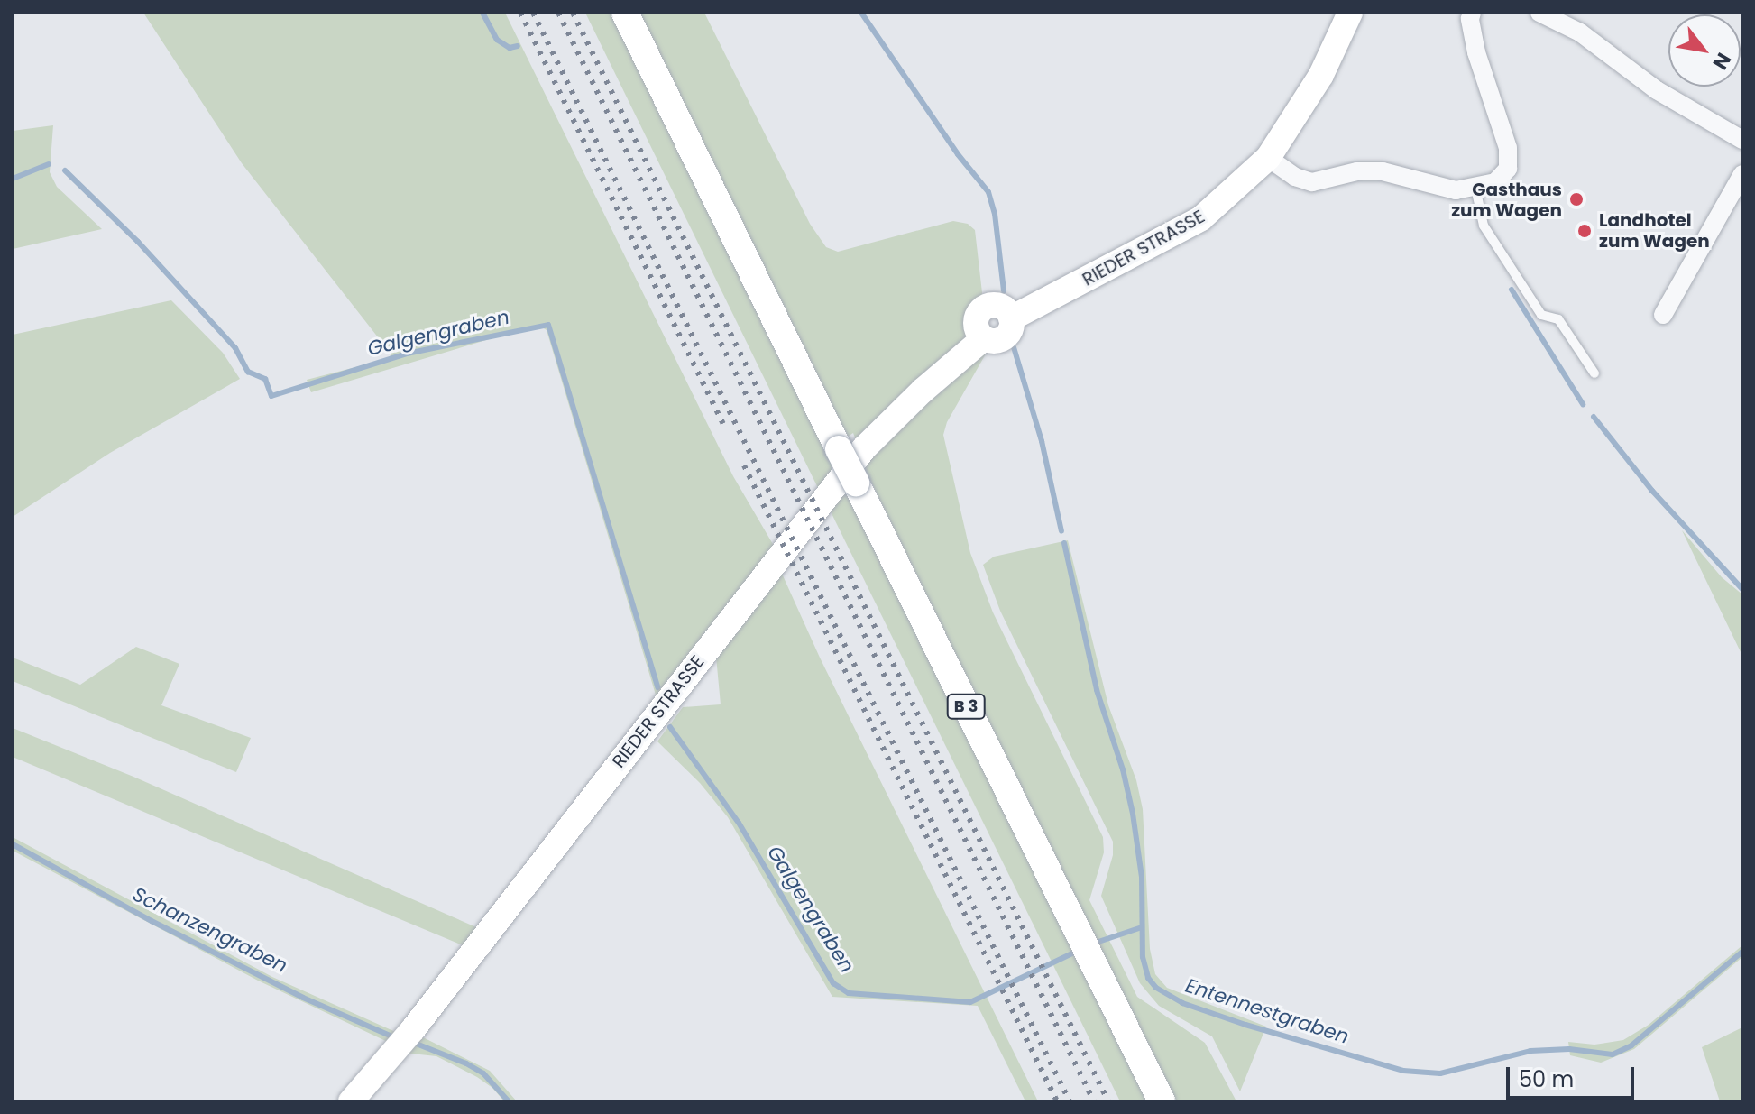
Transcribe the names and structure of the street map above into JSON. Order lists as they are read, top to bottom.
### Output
{
  "streets": {
    "main road": ["B 3"],
    "street": ["RIEDER STRASSE"]
  },
  "water": ["Galgengraben", "Schanzengraben", "Entennestgraben"],
  "places": ["Gasthaus zum Wagen", "Landhotel zum Wagen"],
  "scale_bar": "50 m",
  "north": "bottom right"
}
